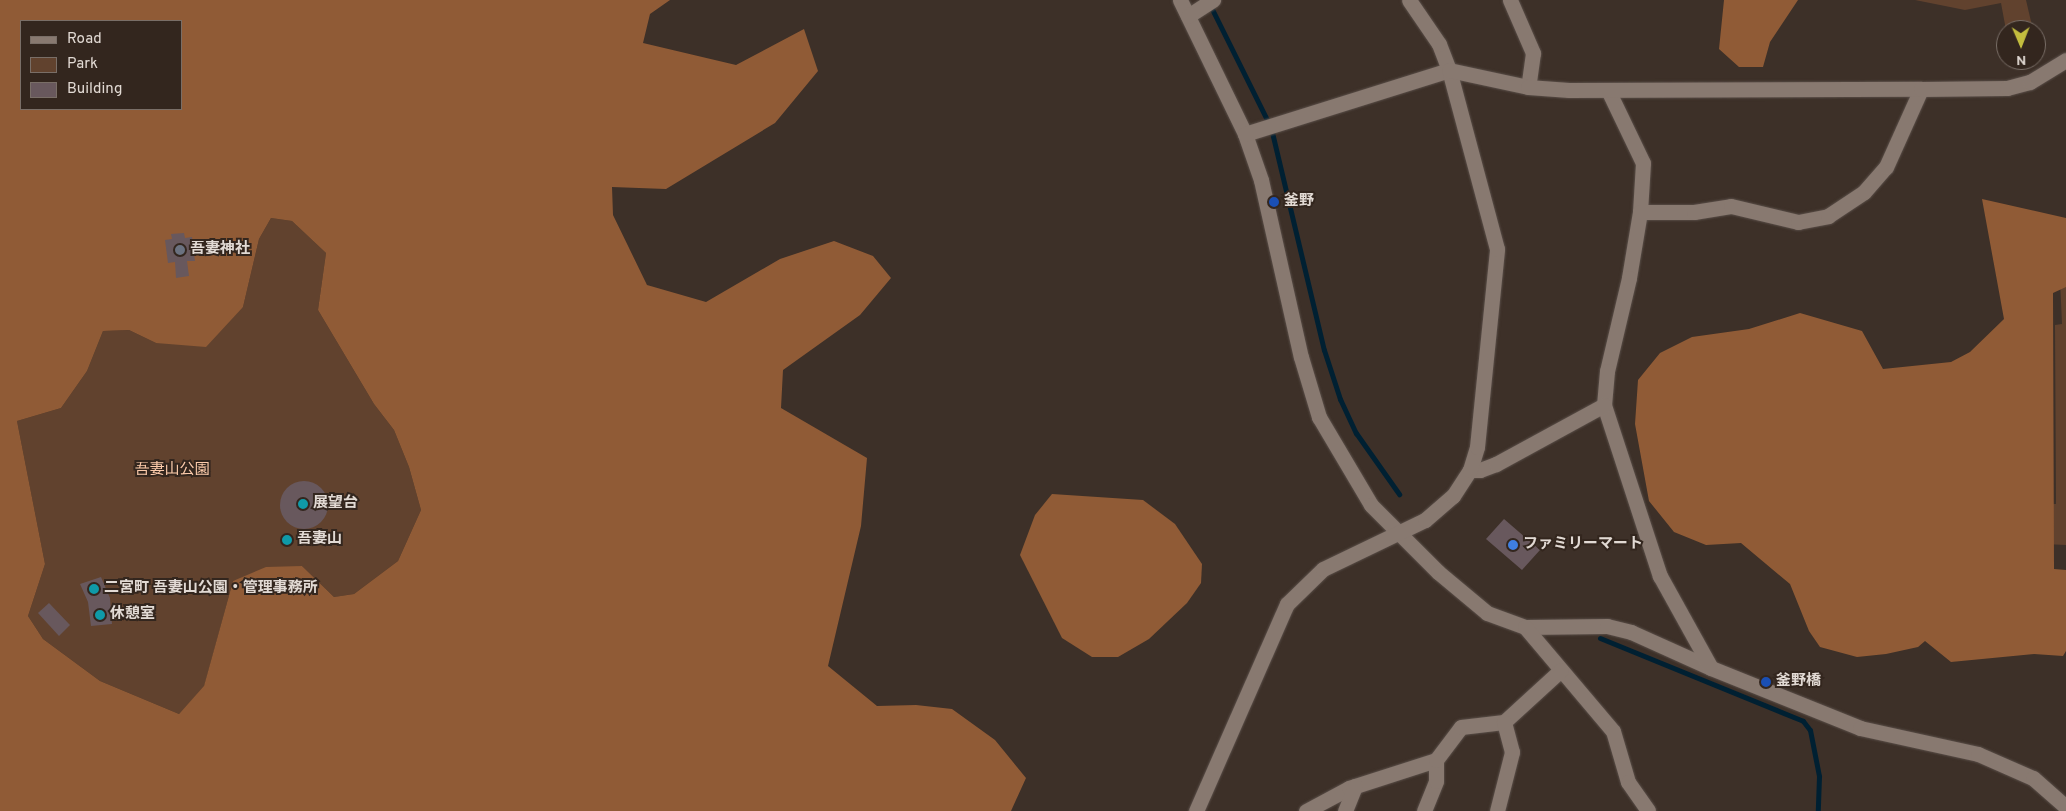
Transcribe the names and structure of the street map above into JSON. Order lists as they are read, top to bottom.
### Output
{
  "parks": ["吾妻山公園"],
  "places": [
    "釜野",
    "吾妻神社",
    "展望台",
    "吾妻山",
    "ファミリーマート",
    "二宮町 吾妻山公園・管理事務所",
    "休憩室",
    "釜野橋"
  ],
  "legend": ["Road", "Park", "Building"],
  "north": "bottom"
}
